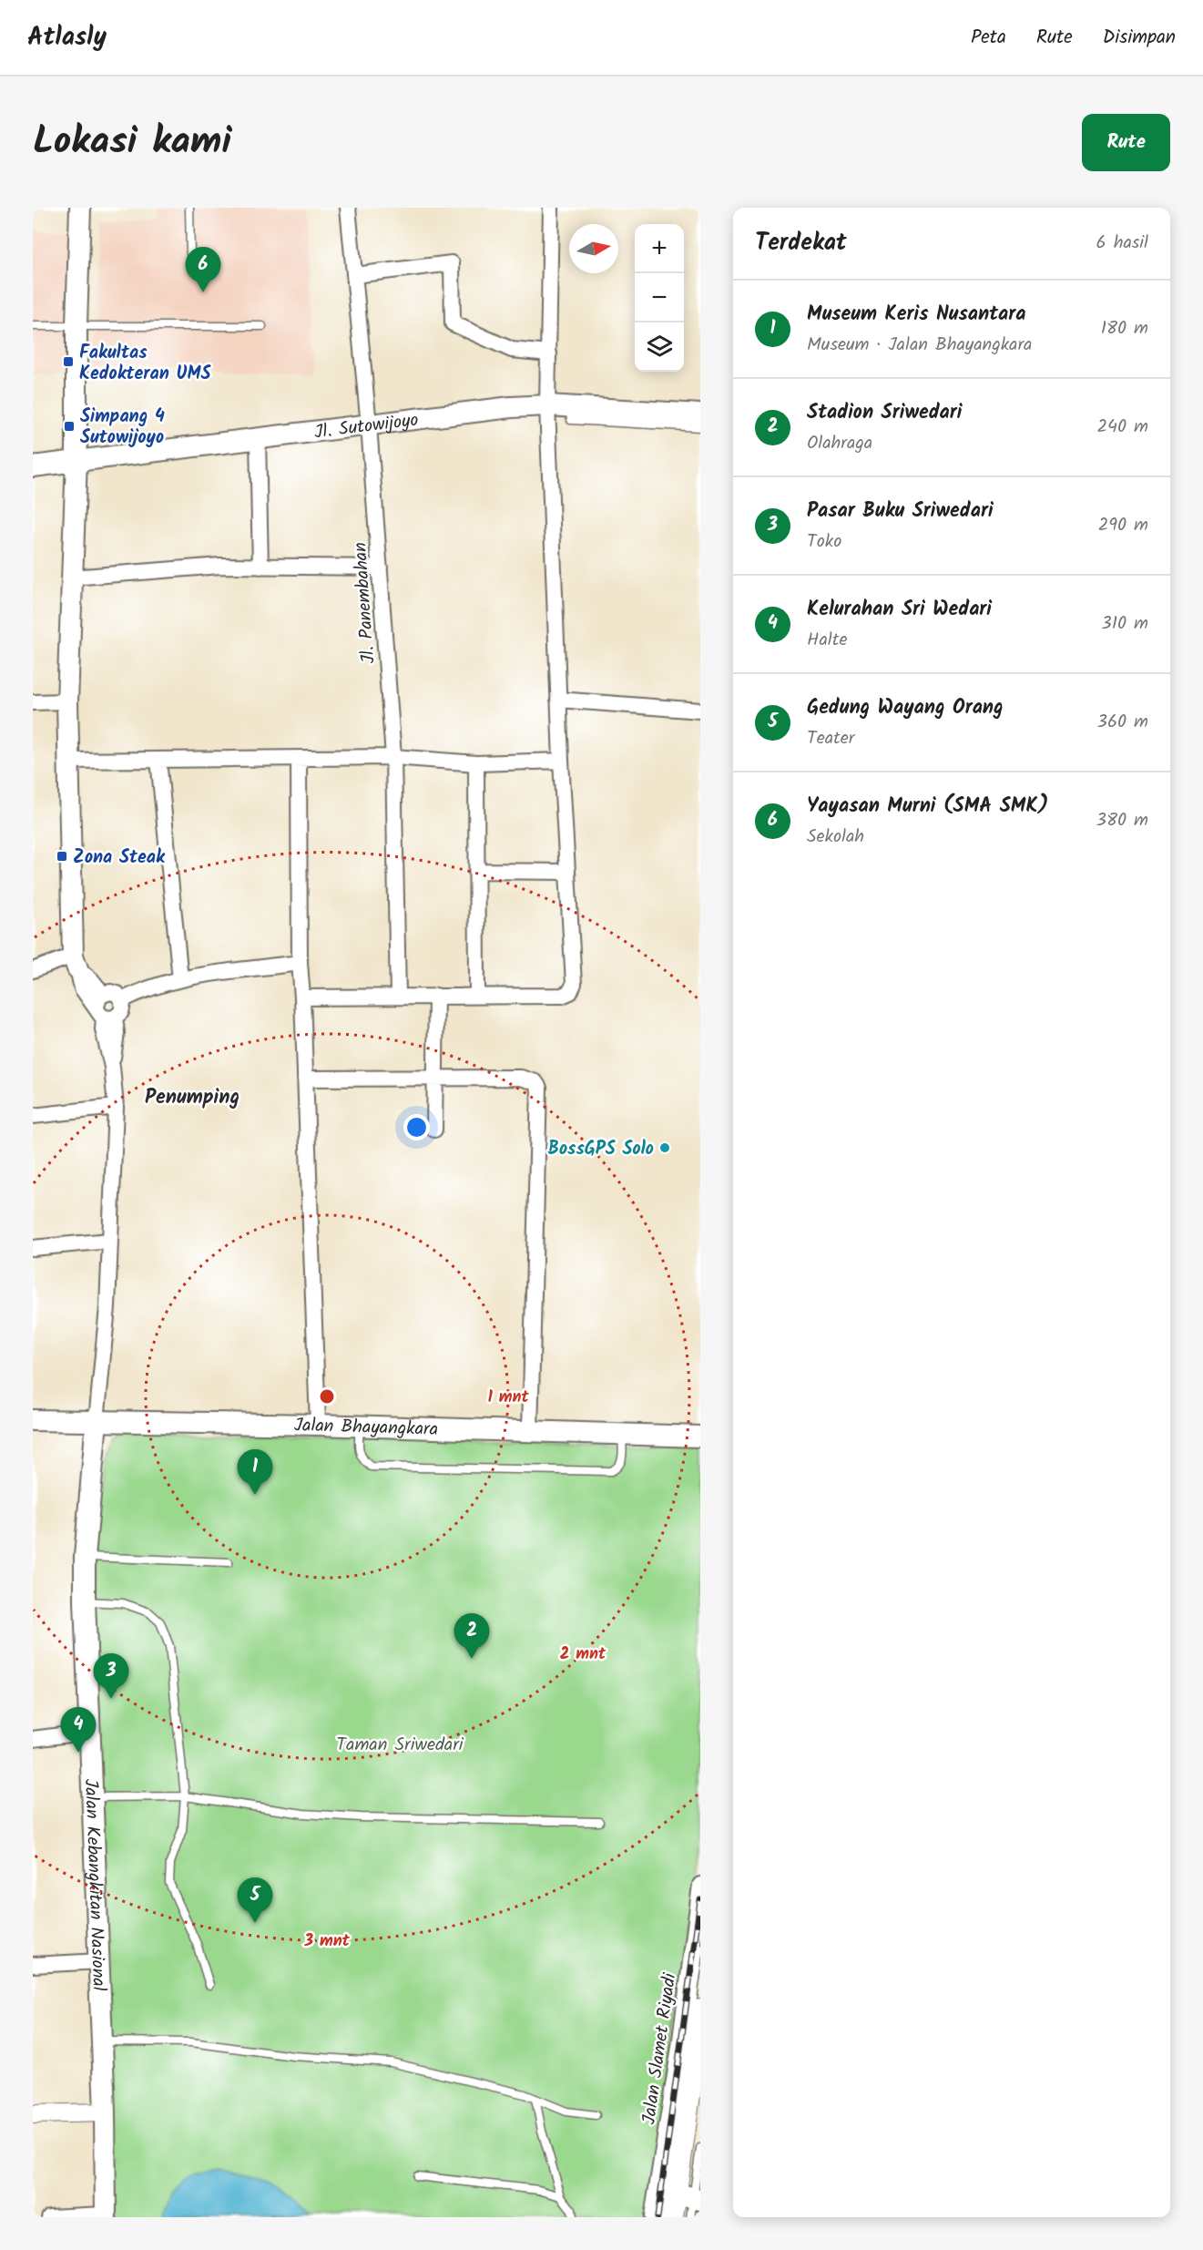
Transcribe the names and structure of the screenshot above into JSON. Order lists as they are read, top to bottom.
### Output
{
  "streets": {
    "main road": ["Jl. Sutowijoyo", "Jalan Bhayangkara", "Jalan Kebangkitan Nasional"],
    "street": ["Jl. Panembahan", "Jalan Slamet Riyadi"]
  },
  "crossings": [
    ["Jl. Sutowijoyo", "Jl. Panembahan"],
    ["Jalan Bhayangkara", "Jalan Kebangkitan Nasional"]
  ],
  "districts": ["Penumping"],
  "parks": ["Taman Sriwedari"],
  "places": {
    "transit": ["Fakultas Kedokteran UMS", "Simpang 4 Sutowijoyo", "Zona Steak"],
    "other": ["BossGPS Solo"]
  },
  "north": "right",
  "page": {
    "header": "Atlasly",
    "nav": ["Peta", "Rute", "Disimpan"],
    "title": "Lokasi kami",
    "buttons": "Rute",
    "heading": ["Terdekat", "6 hasil"],
    "map_buttons": ["+", "−"],
    "pins": [
      "6",
      "1",
      "2",
      "3",
      "4",
      "5"
    ],
    "list": [
      {
        "mark": "1",
        "name": "Museum Keris Nusantara",
        "note": "Museum · Jalan Bhayangkara",
        "value": "180 m"
      },
      {
        "mark": "2",
        "name": "Stadion Sriwedari",
        "note": "Olahraga",
        "value": "240 m"
      },
      {
        "mark": "3",
        "name": "Pasar Buku Sriwedari",
        "note": "Toko",
        "value": "290 m"
      },
      {
        "mark": "4",
        "name": "Kelurahan Sri Wedari",
        "note": "Halte",
        "value": "310 m"
      },
      {
        "mark": "5",
        "name": "Gedung Wayang Orang",
        "note": "Teater",
        "value": "360 m"
      },
      {
        "mark": "6",
        "name": "Yayasan Murni (SMA SMK)",
        "note": "Sekolah",
        "value": "380 m"
      }
    ]
  },
  "rings": ["1 mnt", "2 mnt", "3 mnt"]
}
